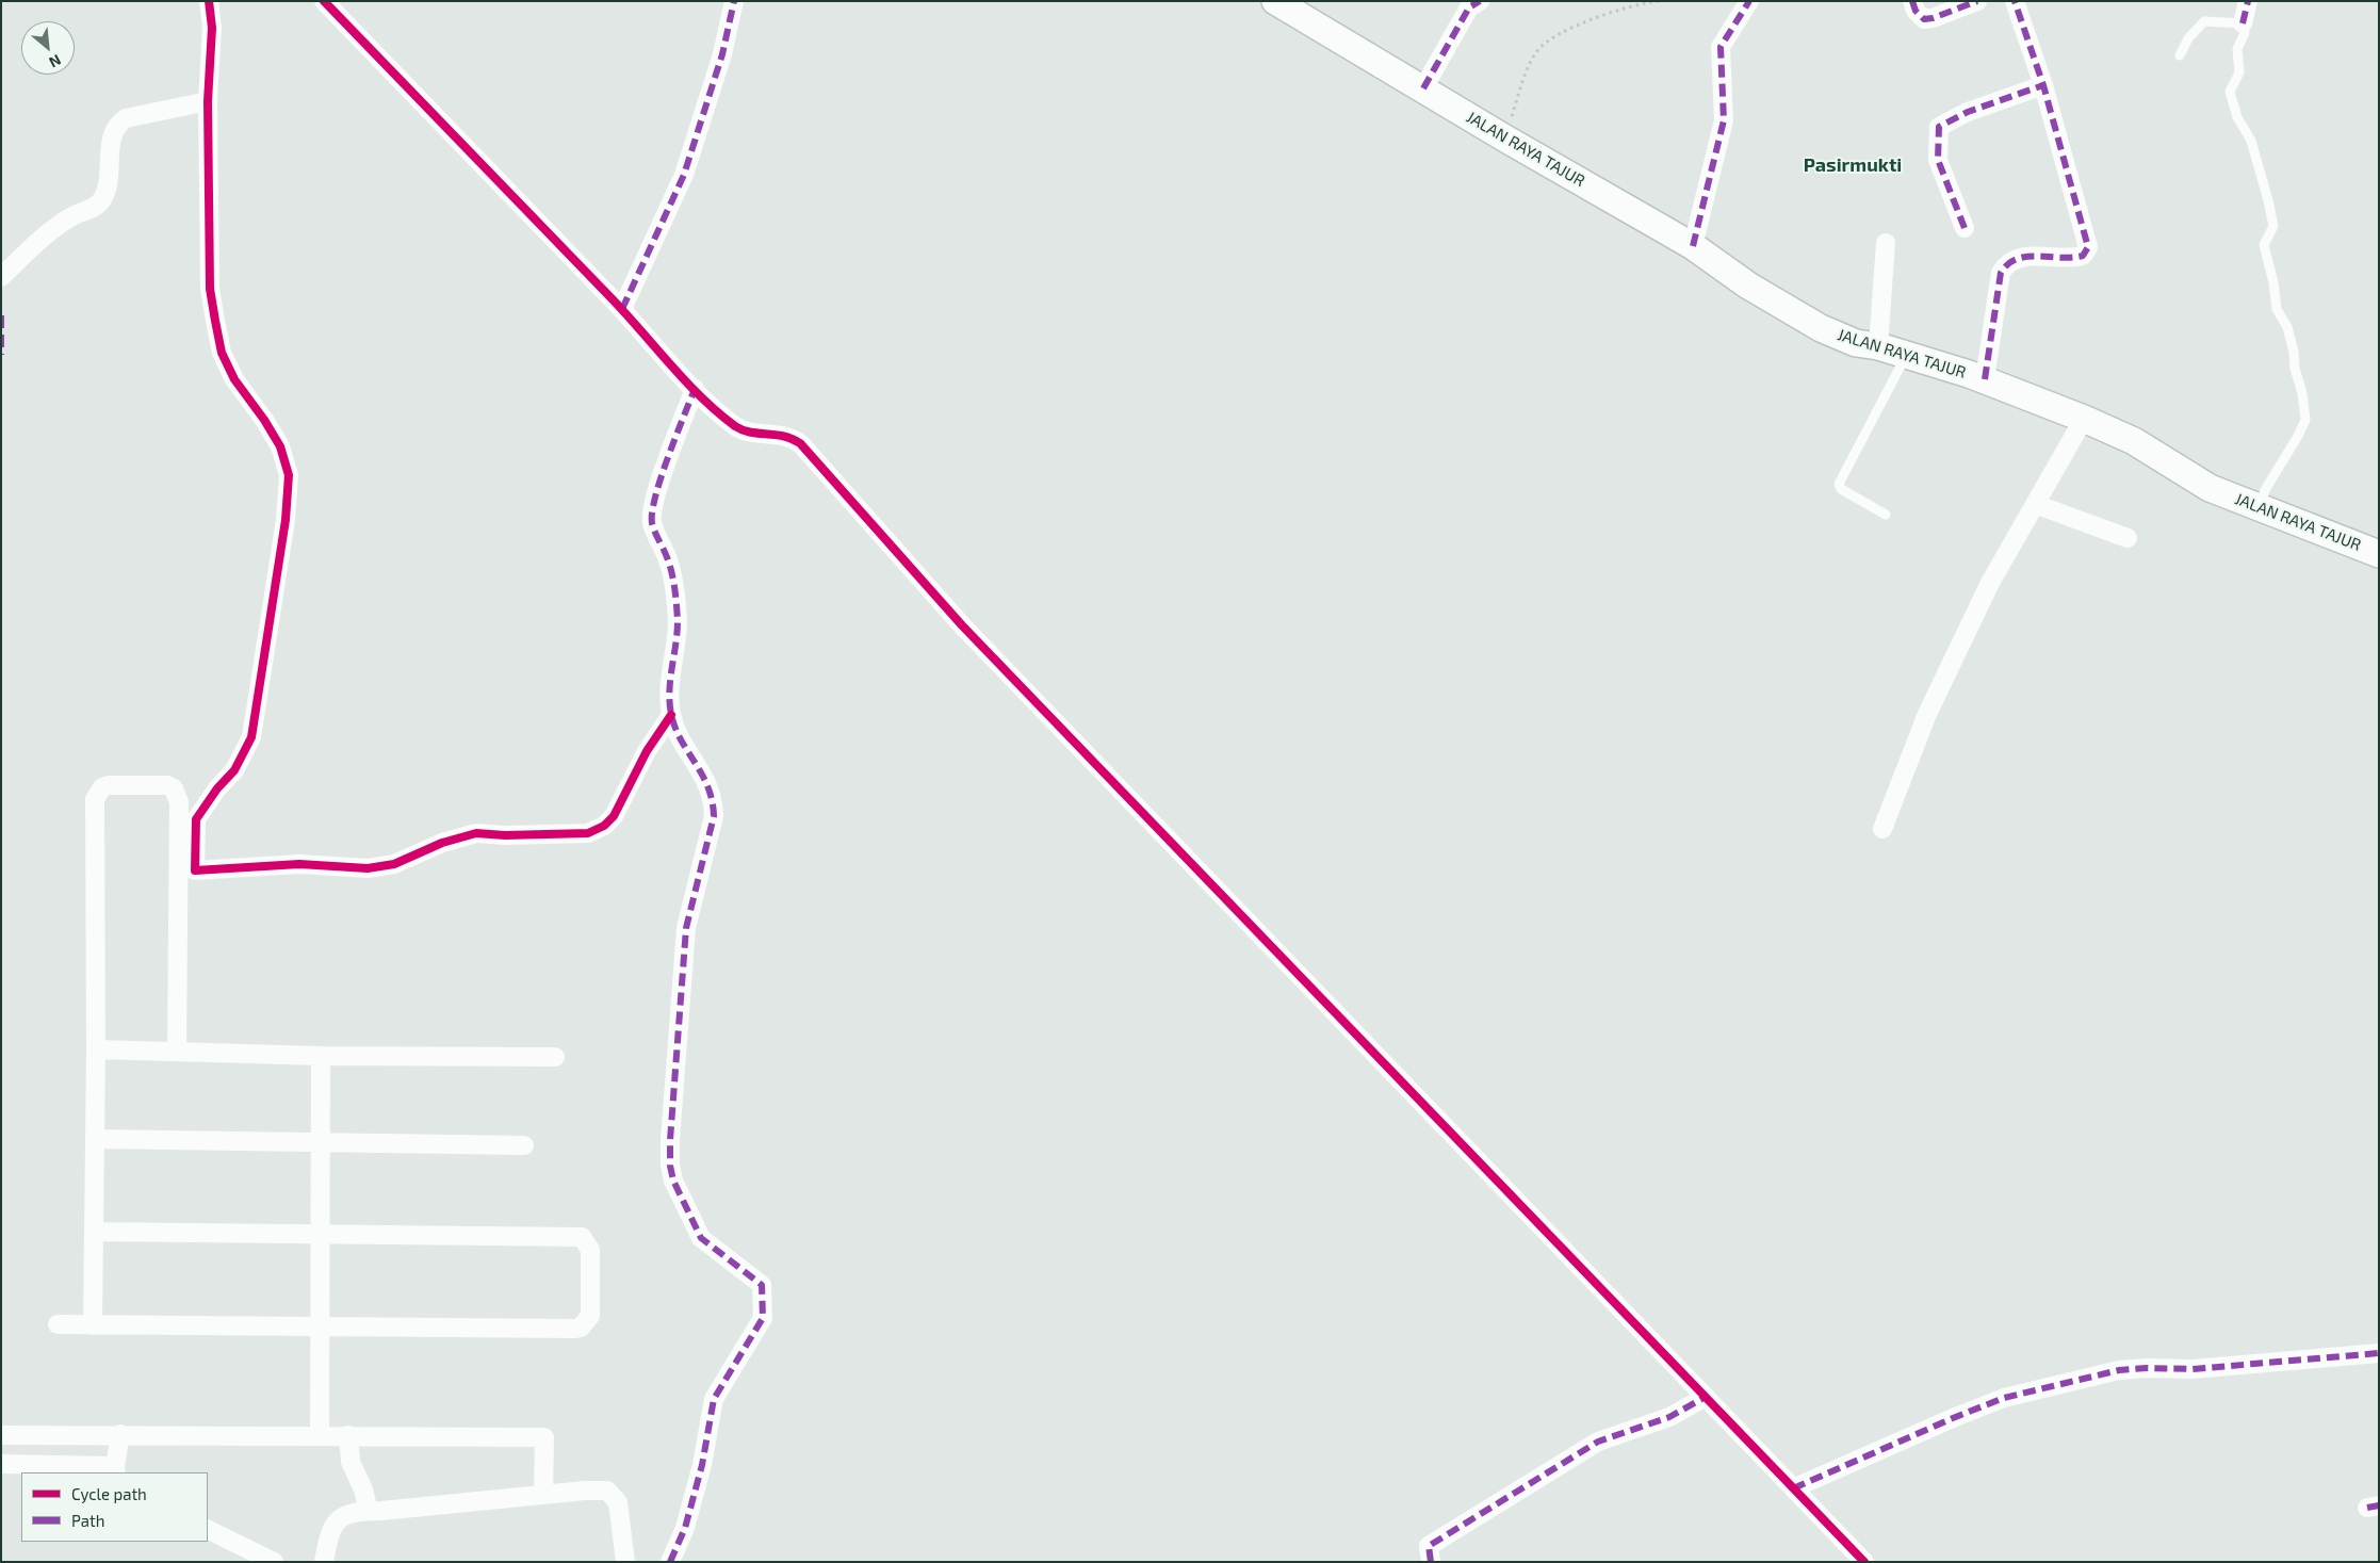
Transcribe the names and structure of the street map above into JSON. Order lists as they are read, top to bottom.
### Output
{
  "streets": {
    "main road": ["JALAN RAYA TAJUR"]
  },
  "districts": ["Pasirmukti"],
  "legend": ["Cycle path", "Path"],
  "north": "bottom right"
}
